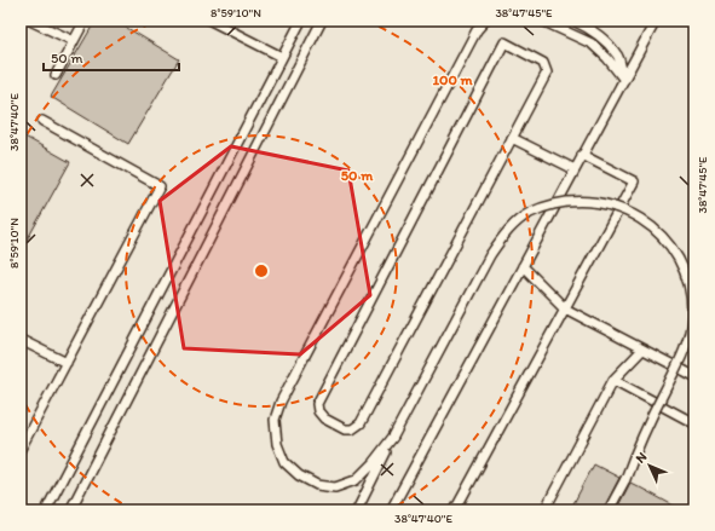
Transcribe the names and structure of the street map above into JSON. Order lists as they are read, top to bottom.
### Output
{
  "scale_bar": "50 m",
  "north": "top left",
  "coordinates": ["8°59'10\"N", "38°47'45\"E", "38°47'40\"E"],
  "rings": ["100 m", "50 m"]
}
